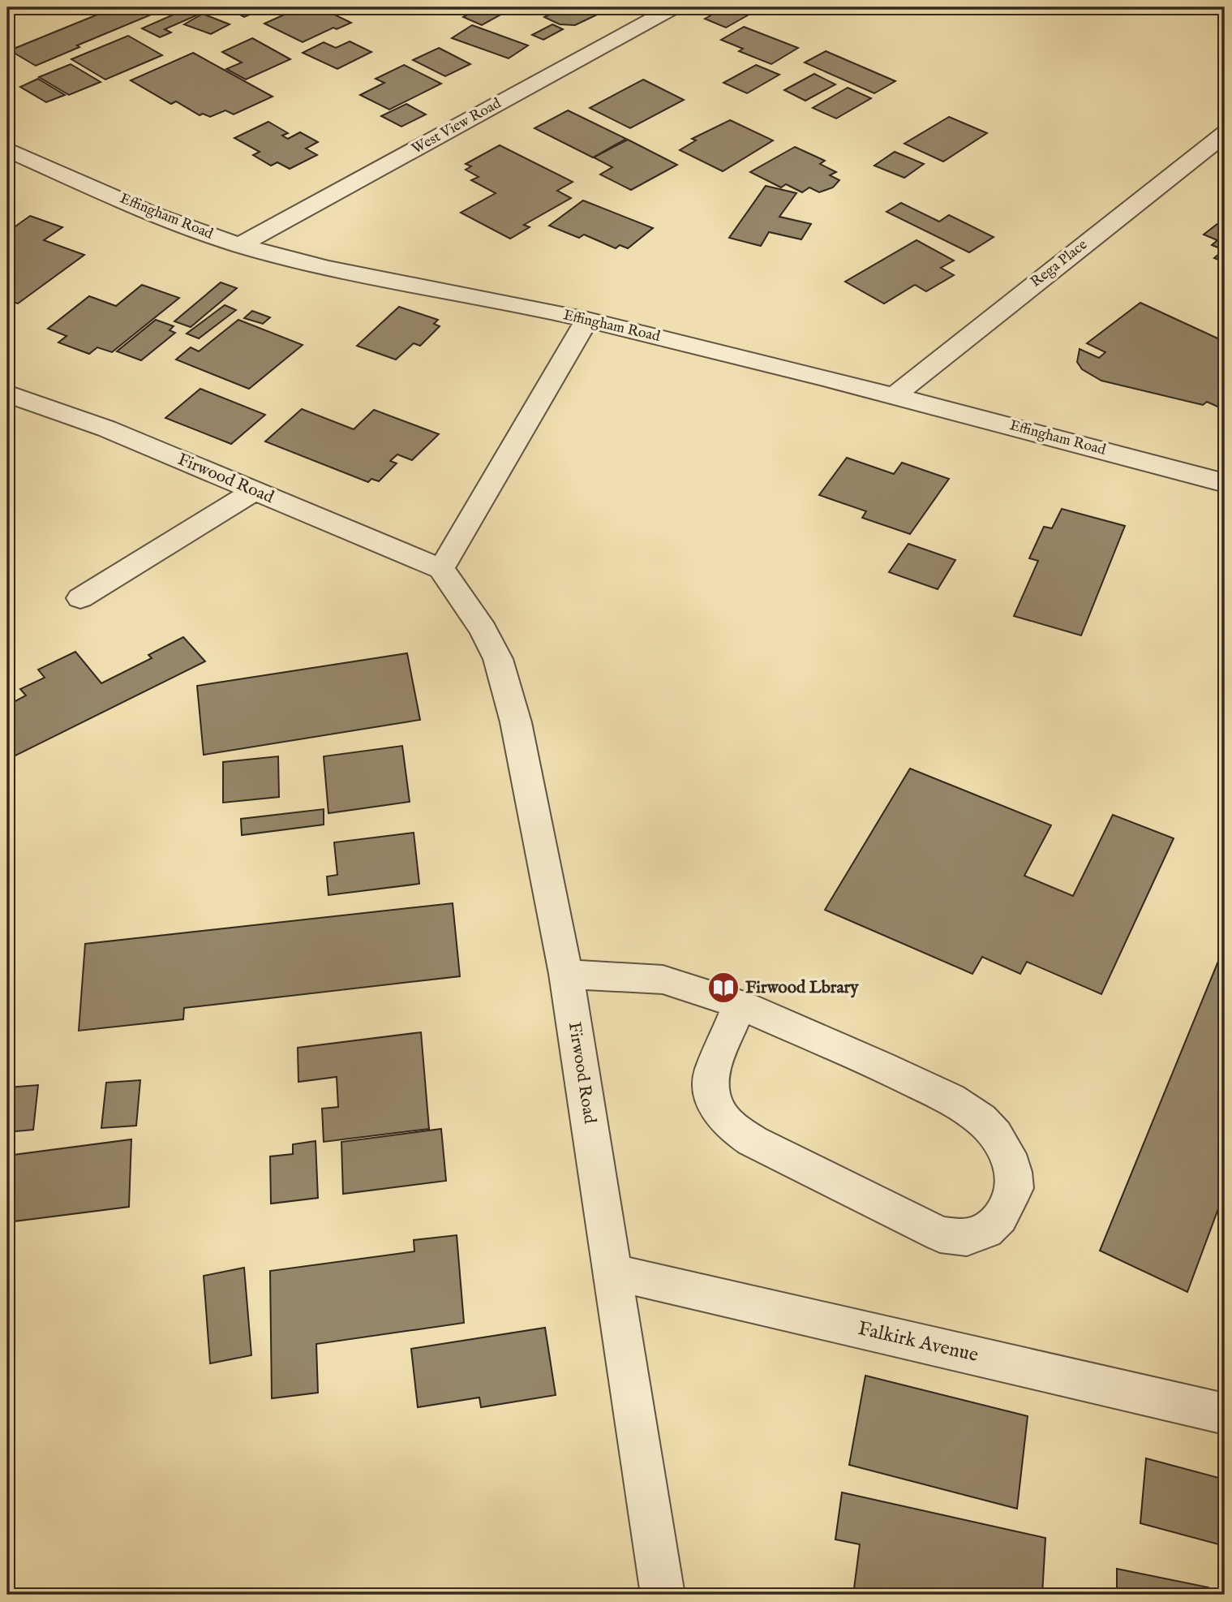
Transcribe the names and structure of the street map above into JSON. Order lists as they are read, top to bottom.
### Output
{
  "streets": {
    "street": [
      "West View Road",
      "Effingham Road",
      "Rega Place",
      "Firwood Road",
      "Falkirk Avenue"
    ]
  },
  "crossings": [
    ["West View Road", "Effingham Road"],
    ["Effingham Road", "Rega Place"],
    ["Firwood Road", "Falkirk Avenue"]
  ],
  "places": {
    "library": ["Firwood Lbrary"]
  }
}
